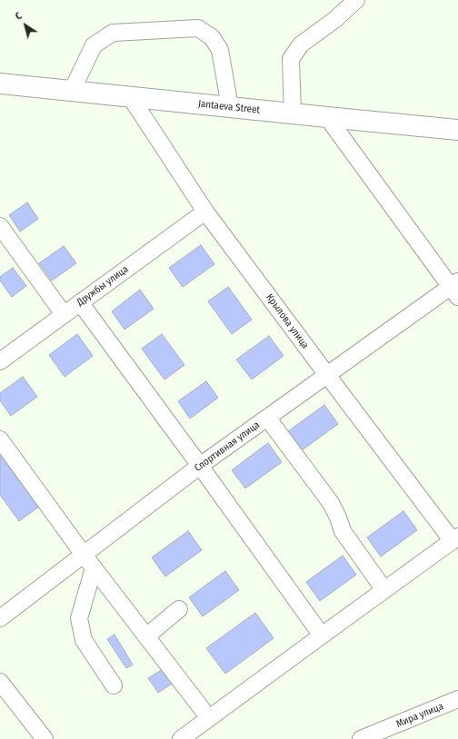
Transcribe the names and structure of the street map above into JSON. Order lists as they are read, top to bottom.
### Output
{
  "streets": {
    "main road": ["Jantaeva Street"],
    "street": [
      "Дружбы улица",
      "Крылова улица",
      "Спортивная улица",
      "Мира улица"
    ]
  },
  "crossings": [
    ["Jantaeva Street", "Крылова улица"],
    ["Дружбы улица", "Крылова улица"],
    ["Крылова улица", "Спортивная улица"]
  ],
  "north": "top left"
}
